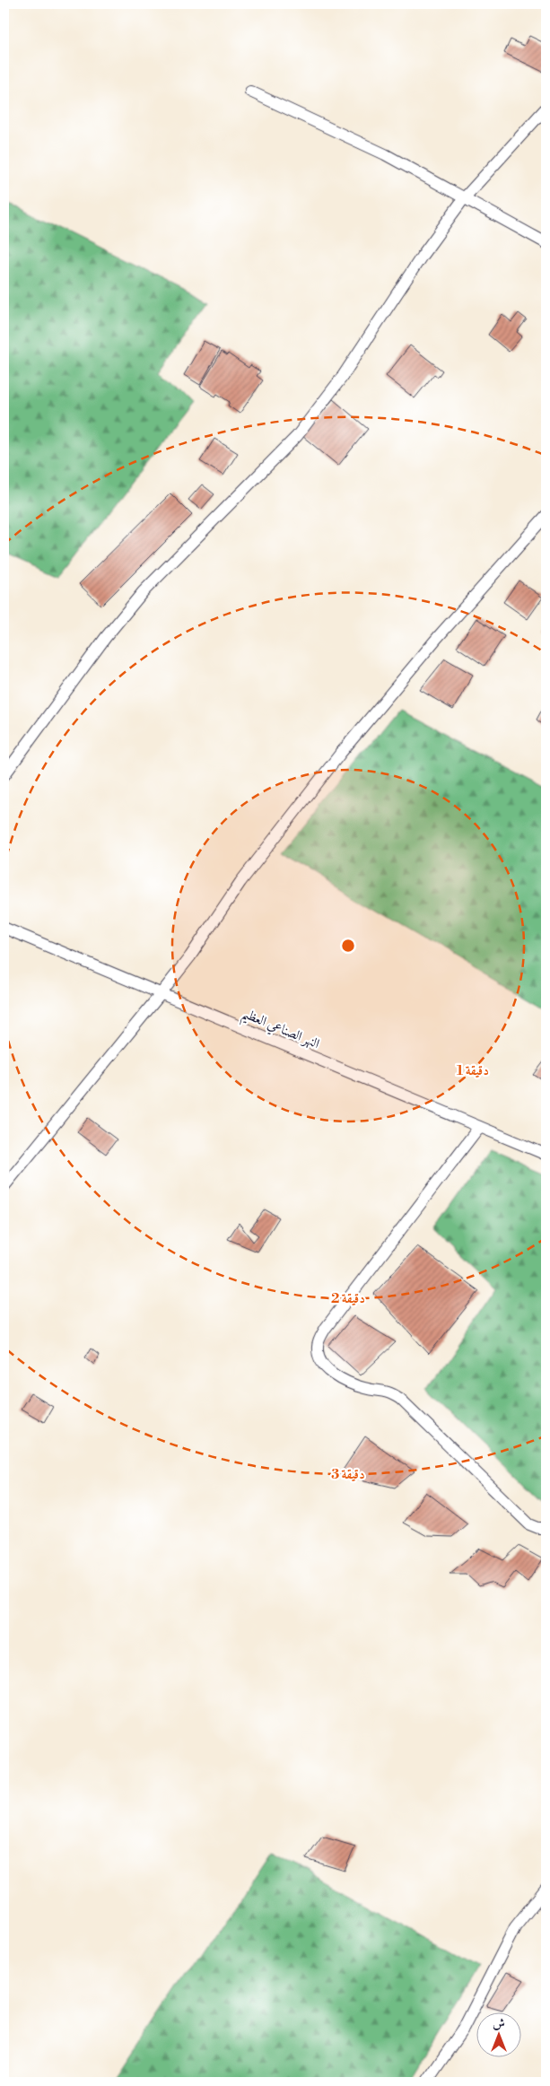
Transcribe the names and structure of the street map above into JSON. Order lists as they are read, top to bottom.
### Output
{
  "streets": {
    "street": ["النهر الصناعي العظيم"]
  },
  "north": "top",
  "rings": ["1 دقيقة", "2 دقيقة", "3 دقيقة"]
}
